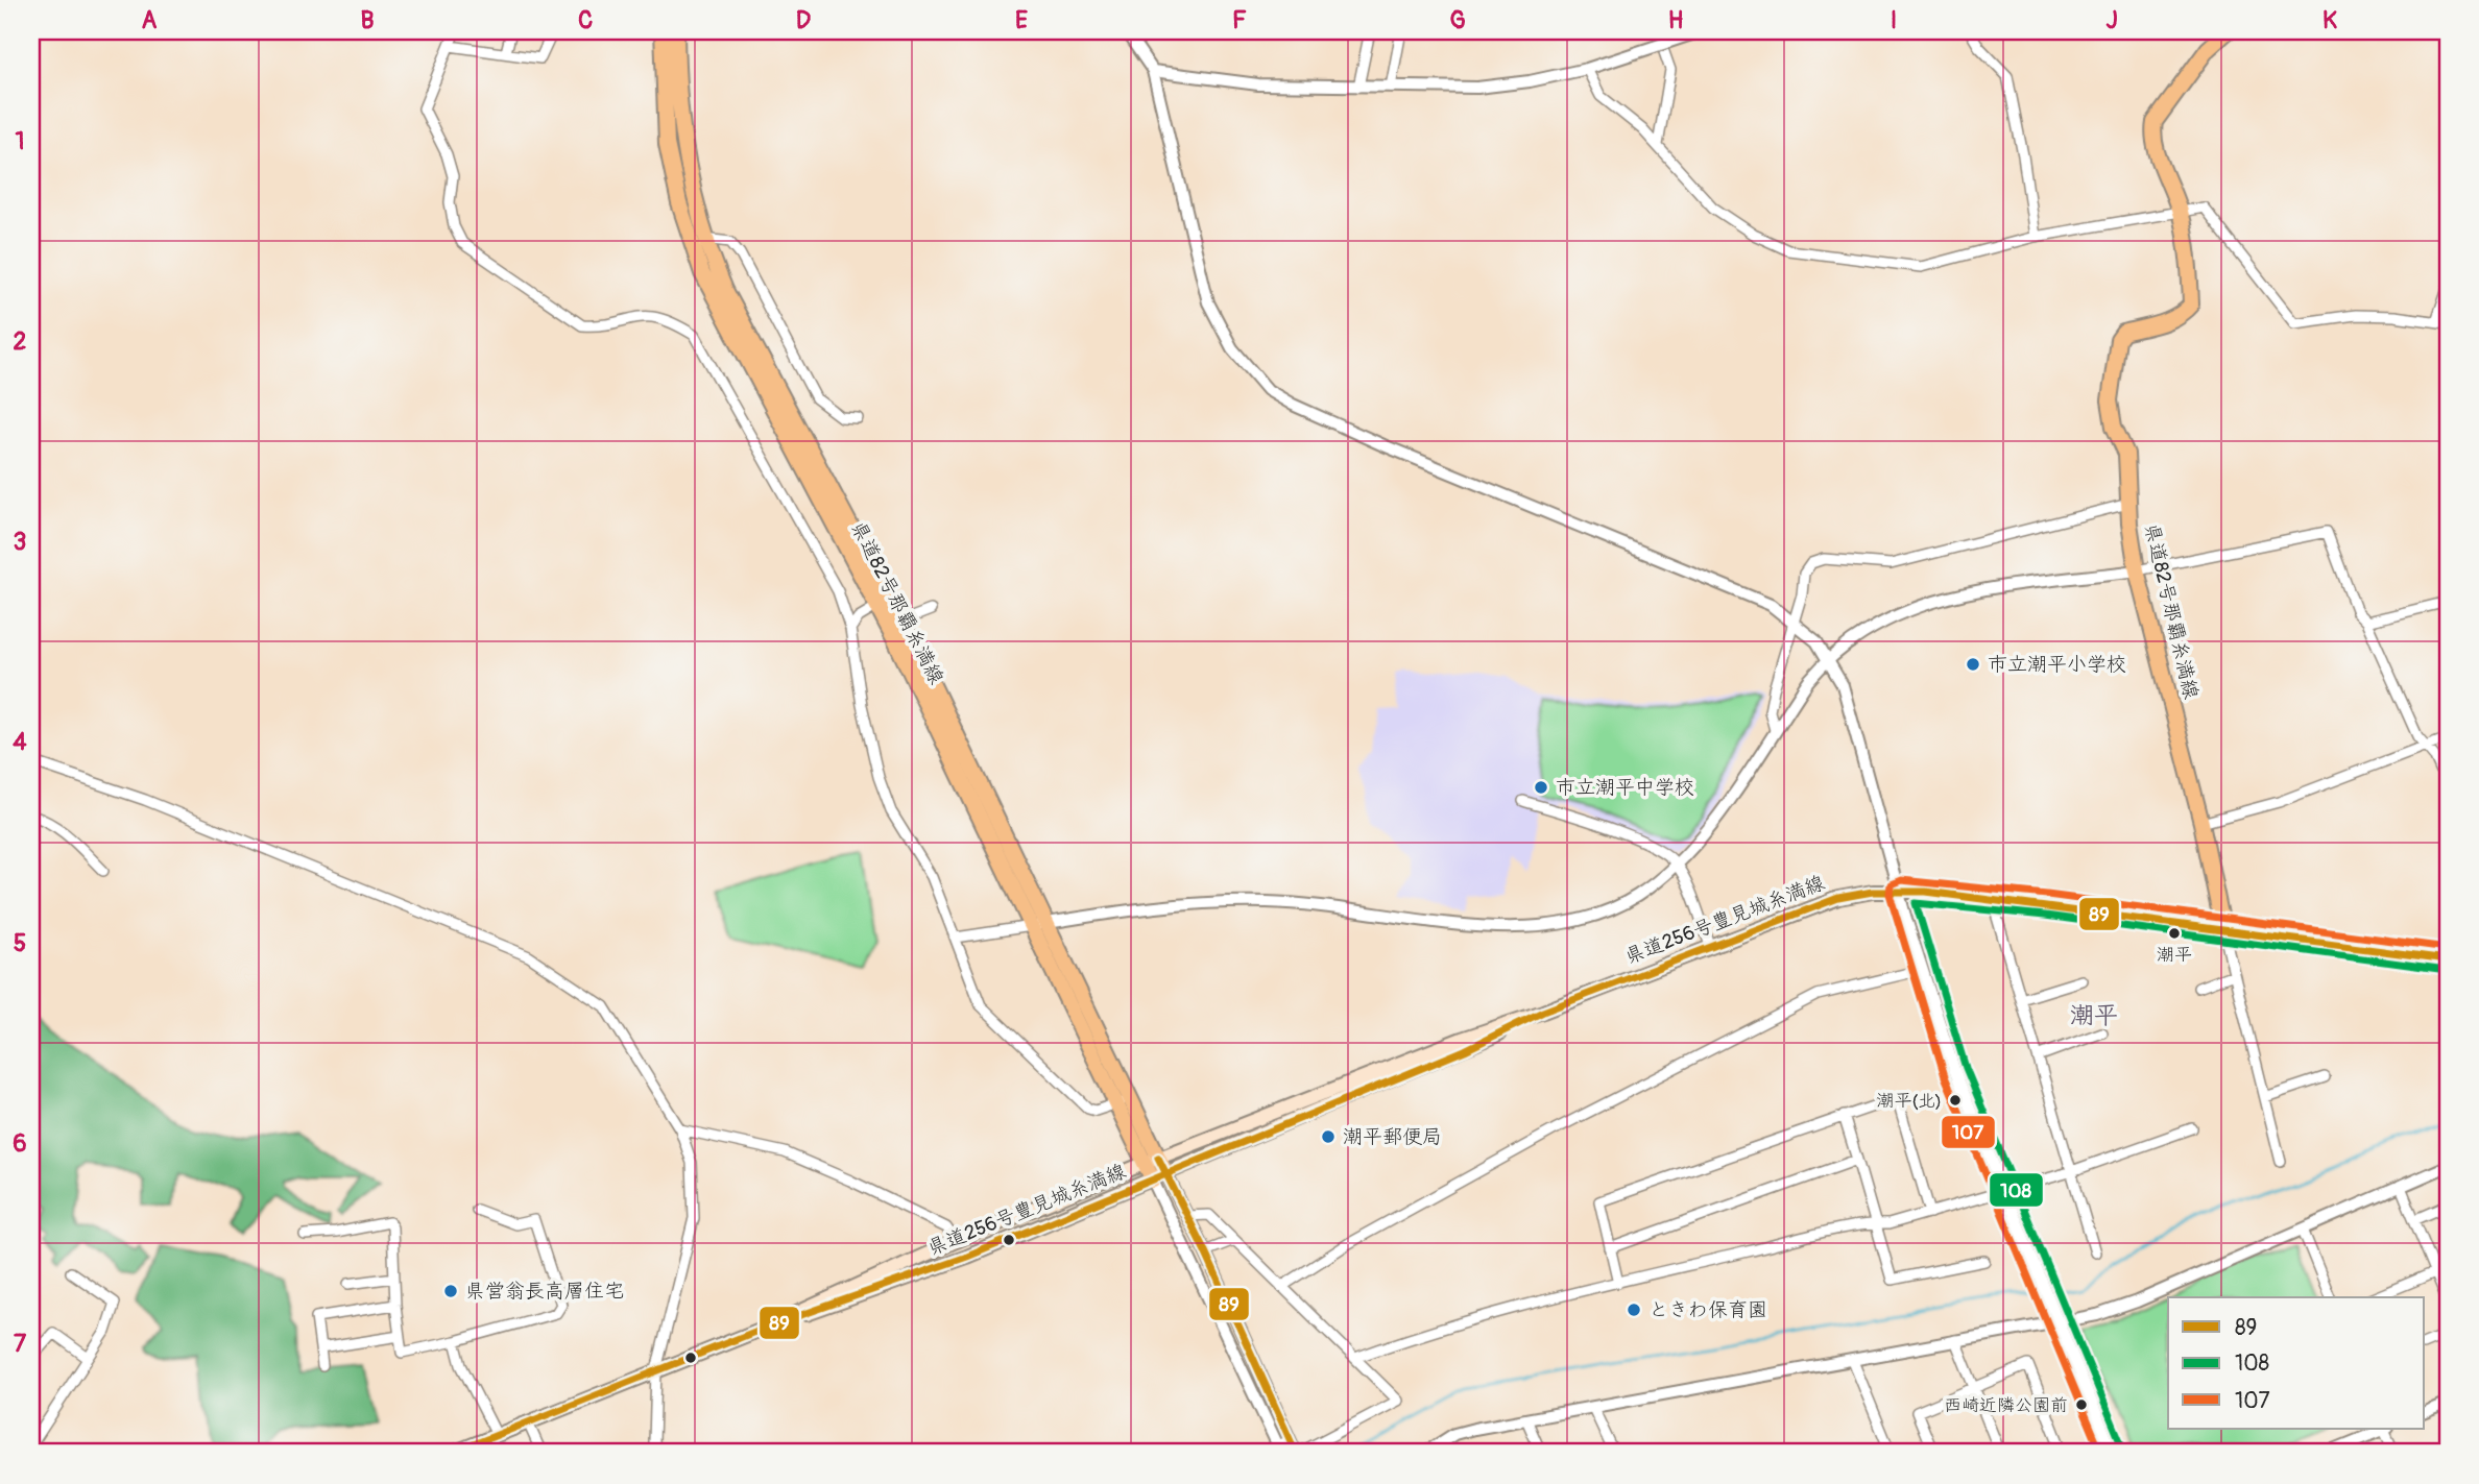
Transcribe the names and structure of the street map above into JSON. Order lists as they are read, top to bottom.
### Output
{
  "streets": {
    "main road": ["県道82号那覇糸満線", "県道256号豊見城糸満線"]
  },
  "crossings": [
    ["県道82号那覇糸満線", "県道256号豊見城糸満線"]
  ],
  "districts": ["潮平"],
  "places": [
    "市立潮平小学校",
    "市立潮平中学校",
    "潮平",
    "潮平(北)",
    "潮平郵便局",
    "県営翁長高層住宅",
    "ときわ保育園",
    "西崎近隣公園前"
  ],
  "lines": ["transit line 107", "transit line 89", "transit line 108"],
  "legend": ["89", "108", "107"],
  "grid": {
    "columns": [
      "A",
      "B",
      "C",
      "D",
      "E",
      "F",
      "G",
      "H",
      "I",
      "J",
      "K"
    ],
    "rows": [
      "1",
      "2",
      "3",
      "4",
      "5",
      "6",
      "7"
    ]
  }
}
